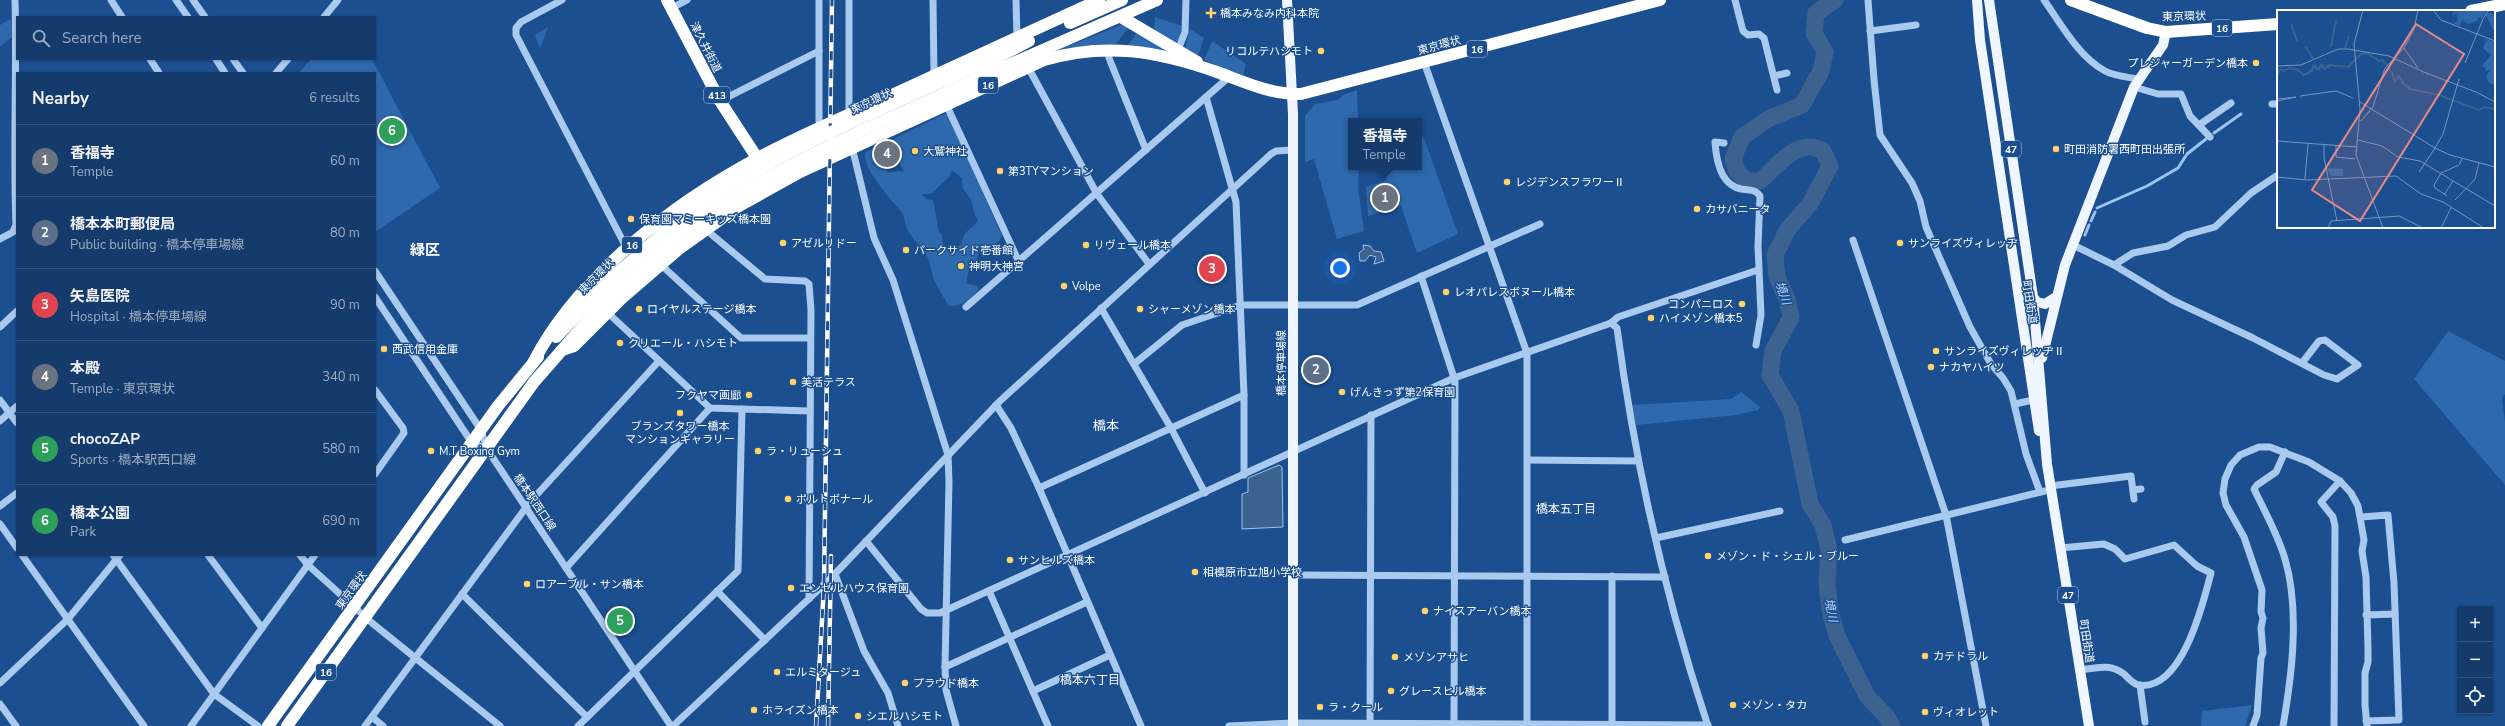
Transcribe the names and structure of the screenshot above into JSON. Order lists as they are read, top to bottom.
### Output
{
  "streets": {
    "highway": [
      "東京環状",
      "16",
      "津久井街道",
      "413"
    ],
    "main road": ["47", "町田街道", "橋本停車場線"],
    "street": ["橋本駅西口線"]
  },
  "crossings": [
    ["東京環状", "16"],
    ["東京環状", "47"],
    ["東京環状", "橋本停車場線"],
    ["東京環状", "橋本駅西口線"],
    ["16", "津久井街道"],
    ["16", "橋本停車場線"],
    ["47", "町田街道"]
  ],
  "districts": [
    "緑区",
    "橋本",
    "橋本五丁目",
    "橋本六丁目"
  ],
  "water": ["境川"],
  "places": {
    "health": ["橋本みなみ内科本院"],
    "other": [
      "リコルテハシモト",
      "プレジャーガーデン橋本",
      "町田消防署西町田出張所",
      "大鷲神社",
      "第3TYマンション",
      "レジデンスフラワーⅡ",
      "カサバニータ",
      "保育園マミーキッズ橋本園",
      "アゼルリドー",
      "サンライズヴィレッヂ",
      "リヴェール橋本",
      "パークサイド壱番館",
      "神明大神宮",
      "Volpe",
      "レオパレスボヌール橋本",
      "コンパニロス",
      "ロイヤルステージ橋本",
      "シャーメゾン橋本",
      "ハイメゾン橋本5",
      "クリエール・ハシモト",
      "西武信用金庫",
      "サンライズヴィレッヂⅡ",
      "ナカヤハイツ",
      "美活テラス",
      "げんきっず第2保育園",
      "フクヤマ画廊",
      "ブランズタワー橋本 マンションギャラリー",
      "M.T Boxing Gym",
      "ラ・リューシュ",
      "ポルトボナール",
      "メゾン・ド・シェル・ブルー",
      "サンヒルズ橋本",
      "相模原市立旭小学校",
      "ロアーブル・サン橋本",
      "エンゼルハウス保育園",
      "ナイスアーバン橋本",
      "カテドラル",
      "メゾンアサヒ",
      "エルミタージュ",
      "プラウド橋本",
      "グレースヒル橋本",
      "メゾン・タカ",
      "ラ・クール",
      "ホライズン橋本",
      "ヴィオレット",
      "シエルハシモト"
    ]
  },
  "page": {
    "search": "Search here",
    "heading": ["Nearby", "6 results"],
    "pins": [
      "6",
      "4",
      "1",
      "3",
      "2",
      "5"
    ],
    "popup": ["香福寺", "Temple"],
    "list": [
      {
        "mark": "1",
        "name": "香福寺",
        "note": "Temple",
        "value": "60 m"
      },
      {
        "mark": "2",
        "name": "橋本本町郵便局",
        "note": "Public building · 橋本停車場線",
        "value": "80 m"
      },
      {
        "mark": "3",
        "name": "矢島医院",
        "note": "Hospital · 橋本停車場線",
        "value": "90 m"
      },
      {
        "mark": "4",
        "name": "本殿",
        "note": "Temple · 東京環状",
        "value": "340 m"
      },
      {
        "mark": "5",
        "name": "chocoZAP",
        "note": "Sports · 橋本駅西口線",
        "value": "580 m"
      },
      {
        "mark": "6",
        "name": "橋本公園",
        "note": "Park",
        "value": "690 m"
      }
    ],
    "map_buttons": ["+", "−"]
  }
}
